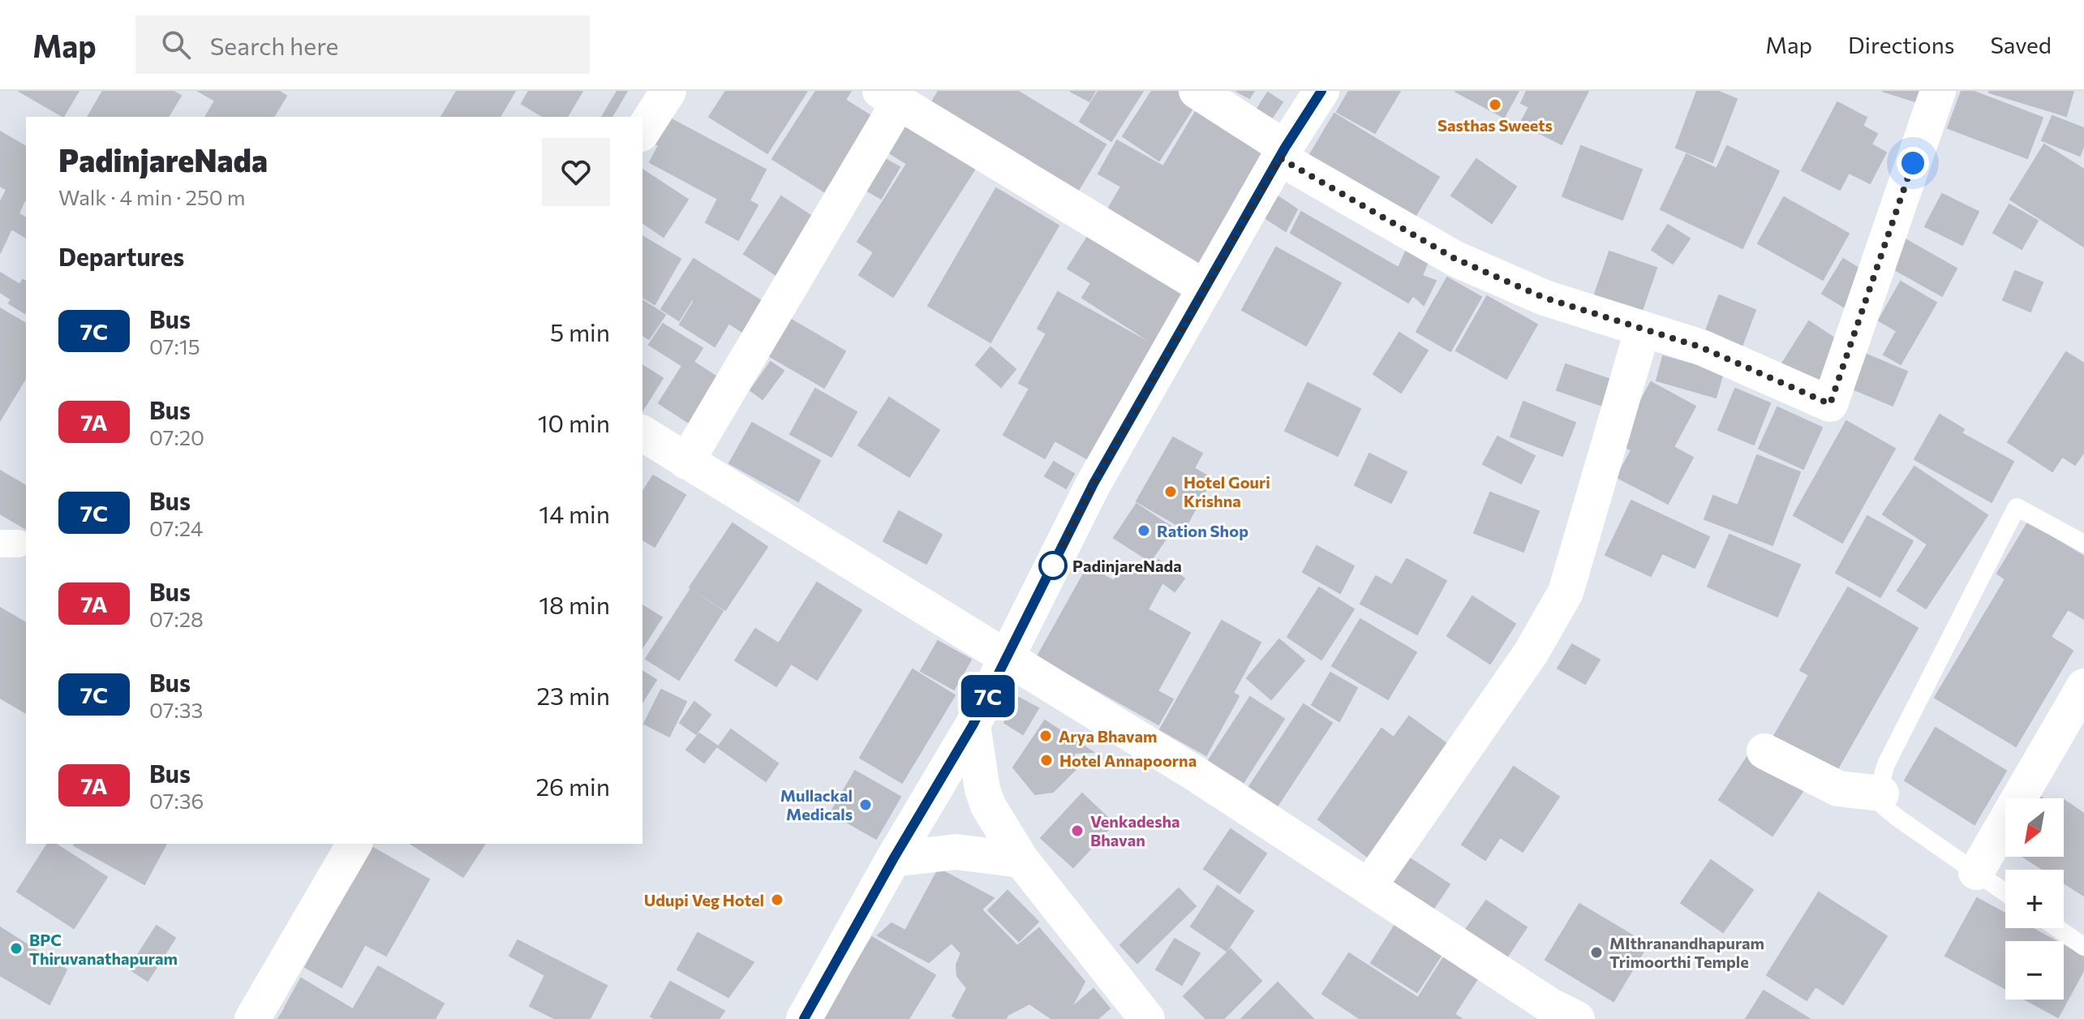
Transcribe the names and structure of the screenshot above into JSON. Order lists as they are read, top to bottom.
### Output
{
  "places": [
    "Sasthas Sweets",
    "Hotel Gouri Krishna",
    "Ration Shop",
    "PadinjareNada",
    "Arya Bhavam",
    "Hotel Annapoorna",
    "Mullackal Medicals",
    "Venkadesha Bhavan",
    "Udupi Veg Hotel",
    "BPC Thiruvanathapuram",
    "MIthranandhapuram Trimoorthi Temple"
  ],
  "lines": ["bus line 7C"],
  "north": "bottom left",
  "page": {
    "header": "Map",
    "search": "Search here",
    "nav": ["Map", "Directions", "Saved"],
    "on_map": "7C",
    "heading": [
      ["PadinjareNada", "Walk · 4 min · 250 m"],
      "Departures"
    ],
    "list": [
      {
        "mark": "7C",
        "name": "Bus",
        "note": "07:15",
        "value": "5 min"
      },
      {
        "mark": "7A",
        "name": "Bus",
        "note": "07:20",
        "value": "10 min"
      },
      {
        "mark": "7C",
        "name": "Bus",
        "note": "07:24",
        "value": "14 min"
      },
      {
        "mark": "7A",
        "name": "Bus",
        "note": "07:28",
        "value": "18 min"
      },
      {
        "mark": "7C",
        "name": "Bus",
        "note": "07:33",
        "value": "23 min"
      },
      {
        "mark": "7A",
        "name": "Bus",
        "note": "07:36",
        "value": "26 min"
      }
    ],
    "map_buttons": ["+", "−"]
  }
}
